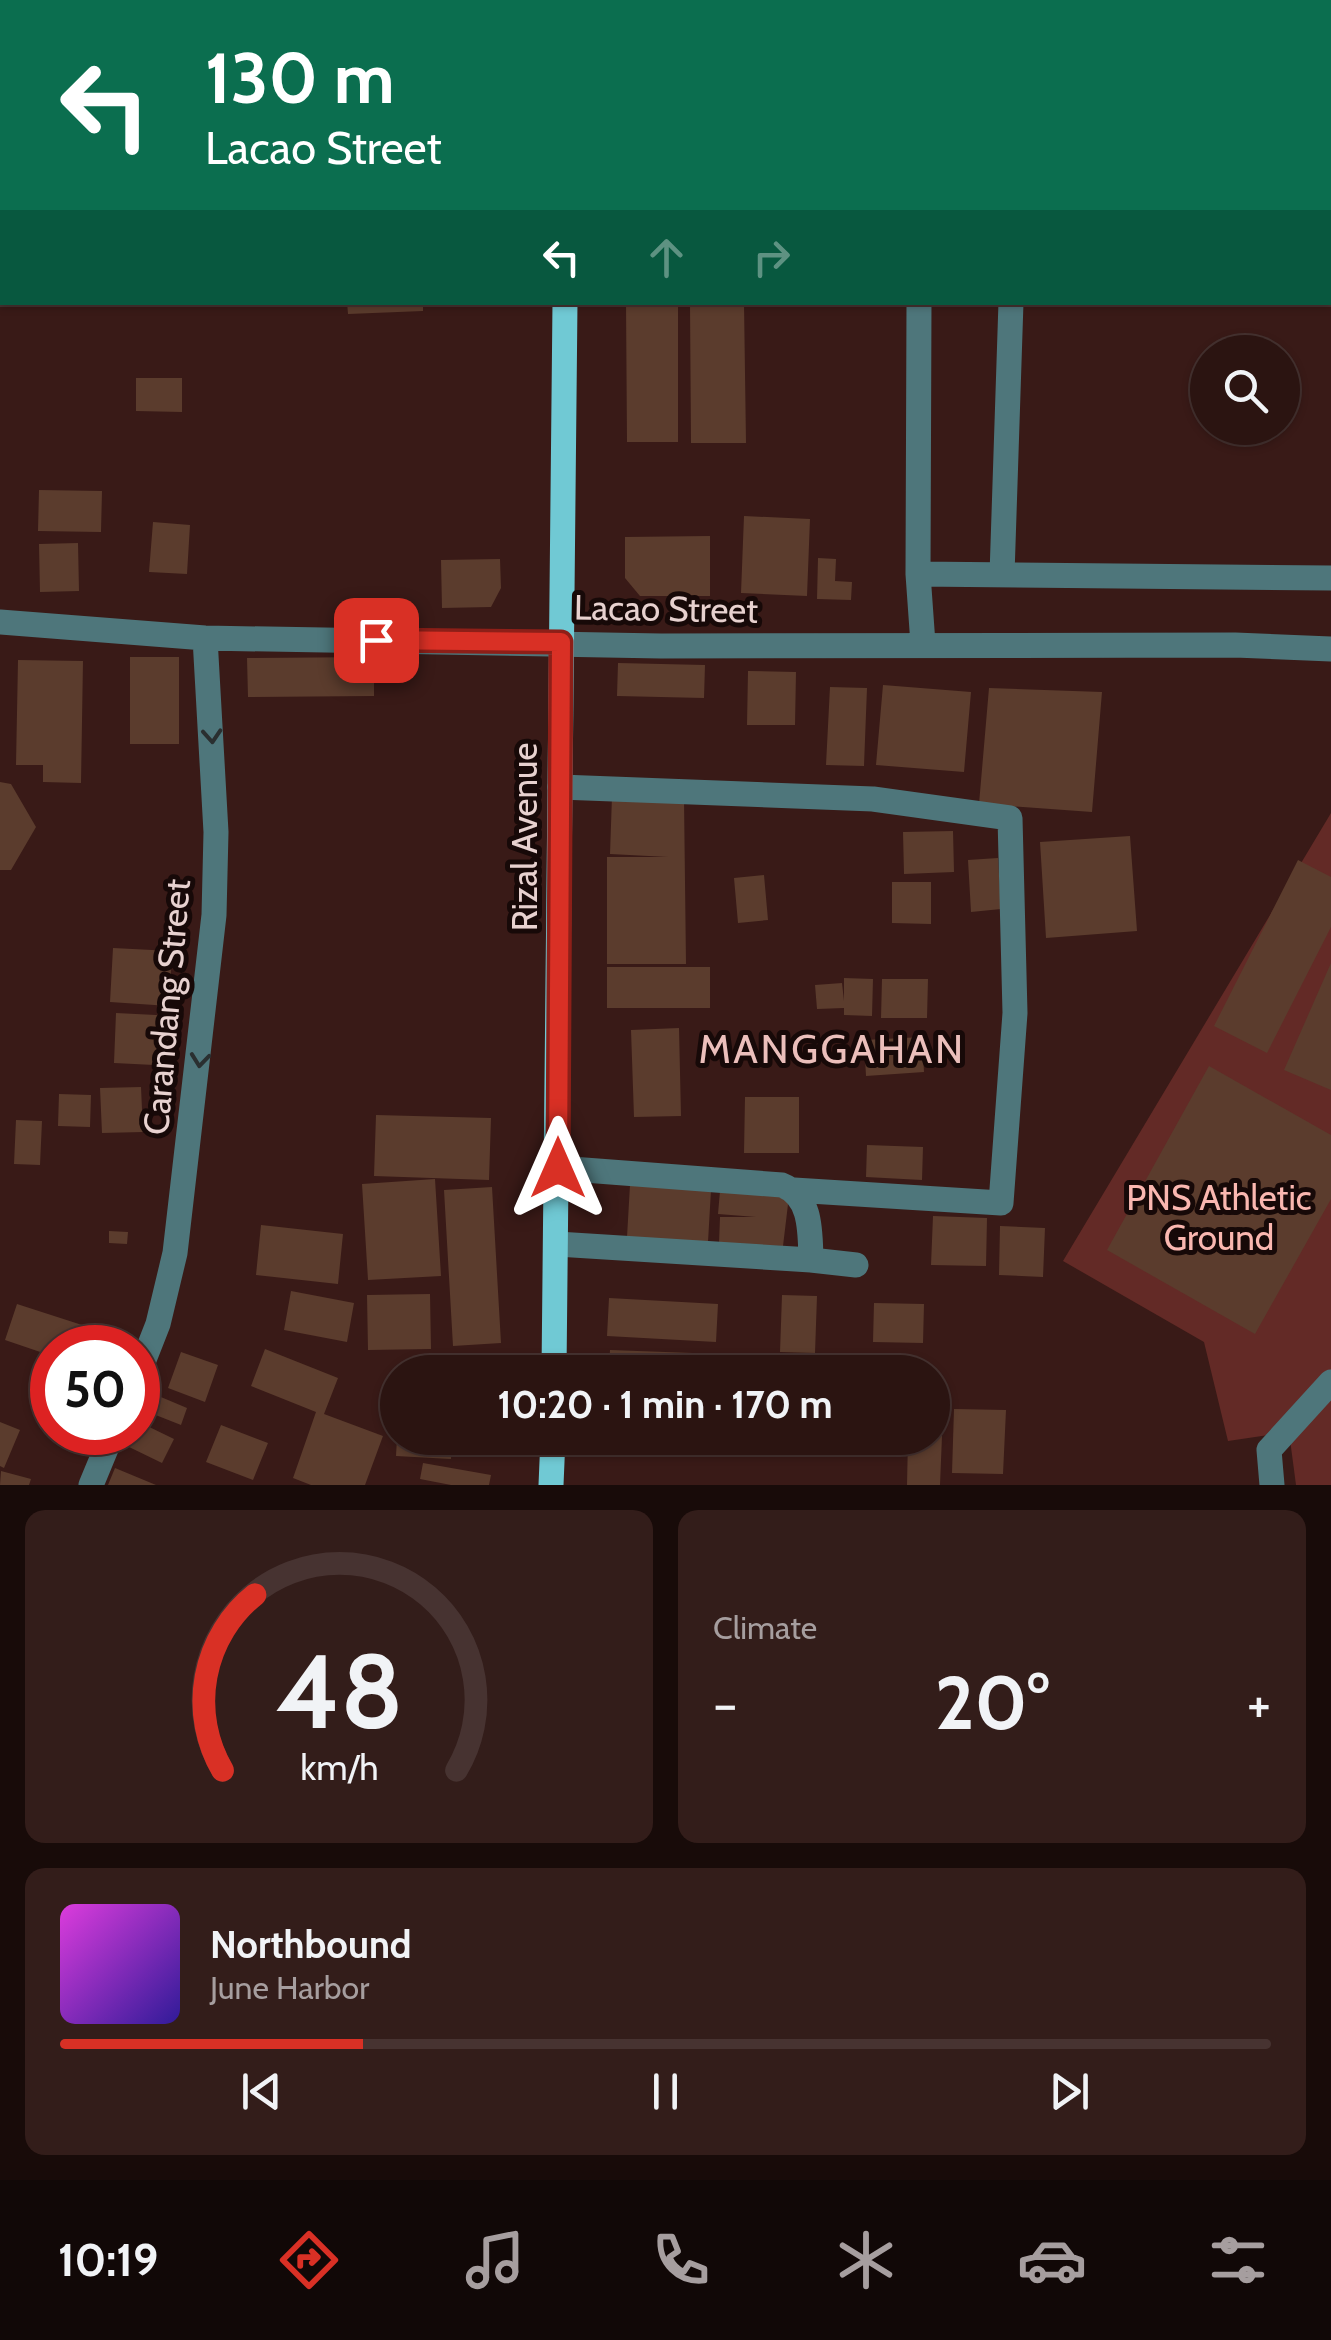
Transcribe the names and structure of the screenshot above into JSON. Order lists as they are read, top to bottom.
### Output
{
  "streets": {
    "main road": ["Rizal Avenue"],
    "street": ["Lacao Street", "Carandang Street"]
  },
  "crossings": [
    ["Lacao Street", "Rizal Avenue"],
    ["Lacao Street", "Carandang Street"]
  ],
  "one_way": ["Carandang Street"],
  "districts": ["MANGGAHAN"],
  "parks": ["PNS Athletic Ground"],
  "page": {
    "turn": ["130 m", "Lacao Street"],
    "limit": "50",
    "trip": "10:20 · 1 min · 170 m",
    "tile": "Climate",
    "heat": ["−", "20°", "+"],
    "song": ["Northbound", "June Harbor"],
    "tabs": "10:19",
    "gauge": ["48", "km/h"]
  }
}
